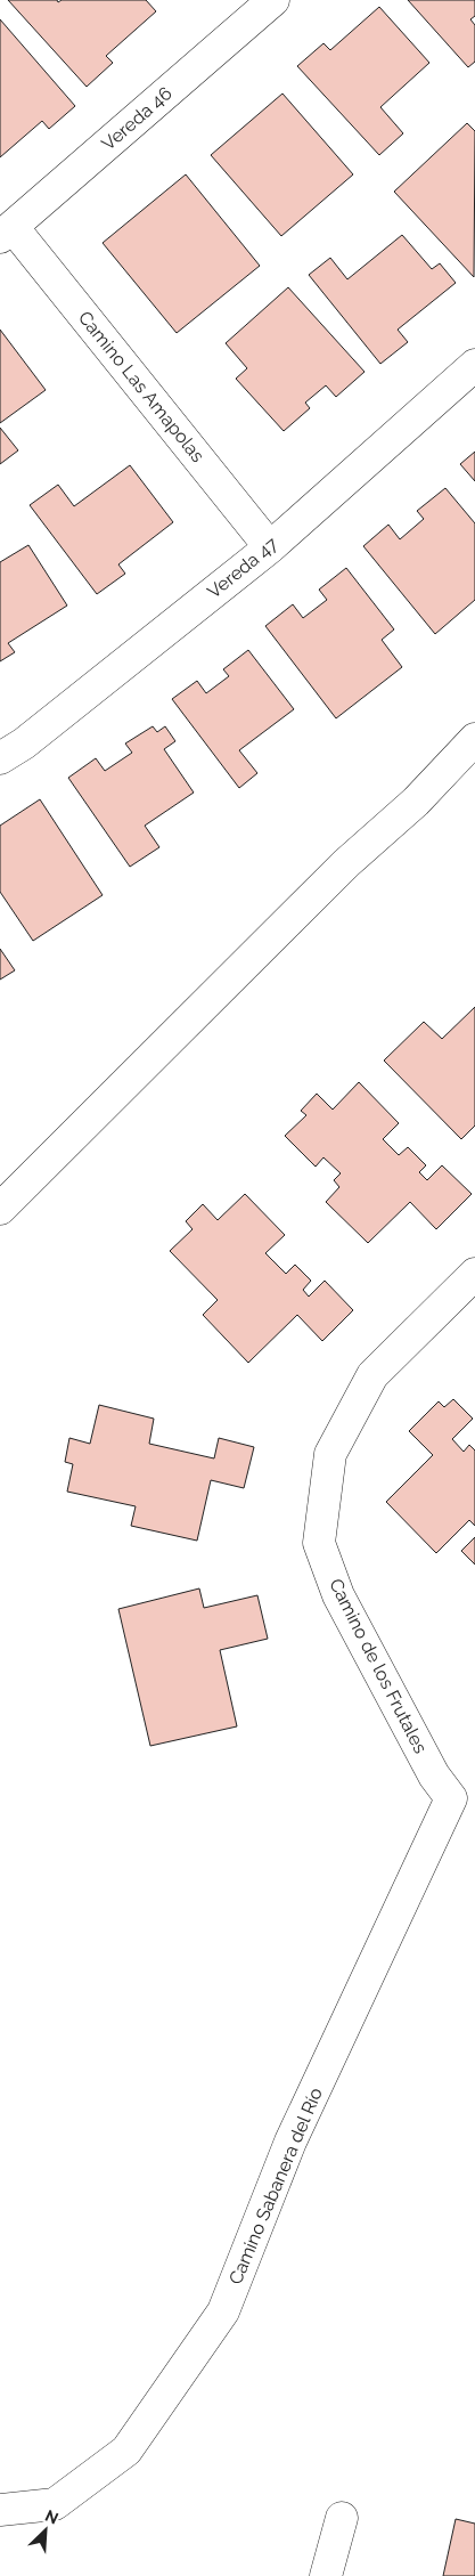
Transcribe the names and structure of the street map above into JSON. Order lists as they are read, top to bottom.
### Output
{
  "streets": {
    "street": [
      "Vereda 46",
      "Camino Las Amapolas",
      "Vereda 47",
      "Camino de los Frutales",
      "Camino Sabanera del Río"
    ]
  },
  "crossings": [
    ["Vereda 46", "Camino Las Amapolas"],
    ["Camino Las Amapolas", "Vereda 47"],
    ["Camino de los Frutales", "Camino Sabanera del Río"]
  ],
  "north": "top right"
}
